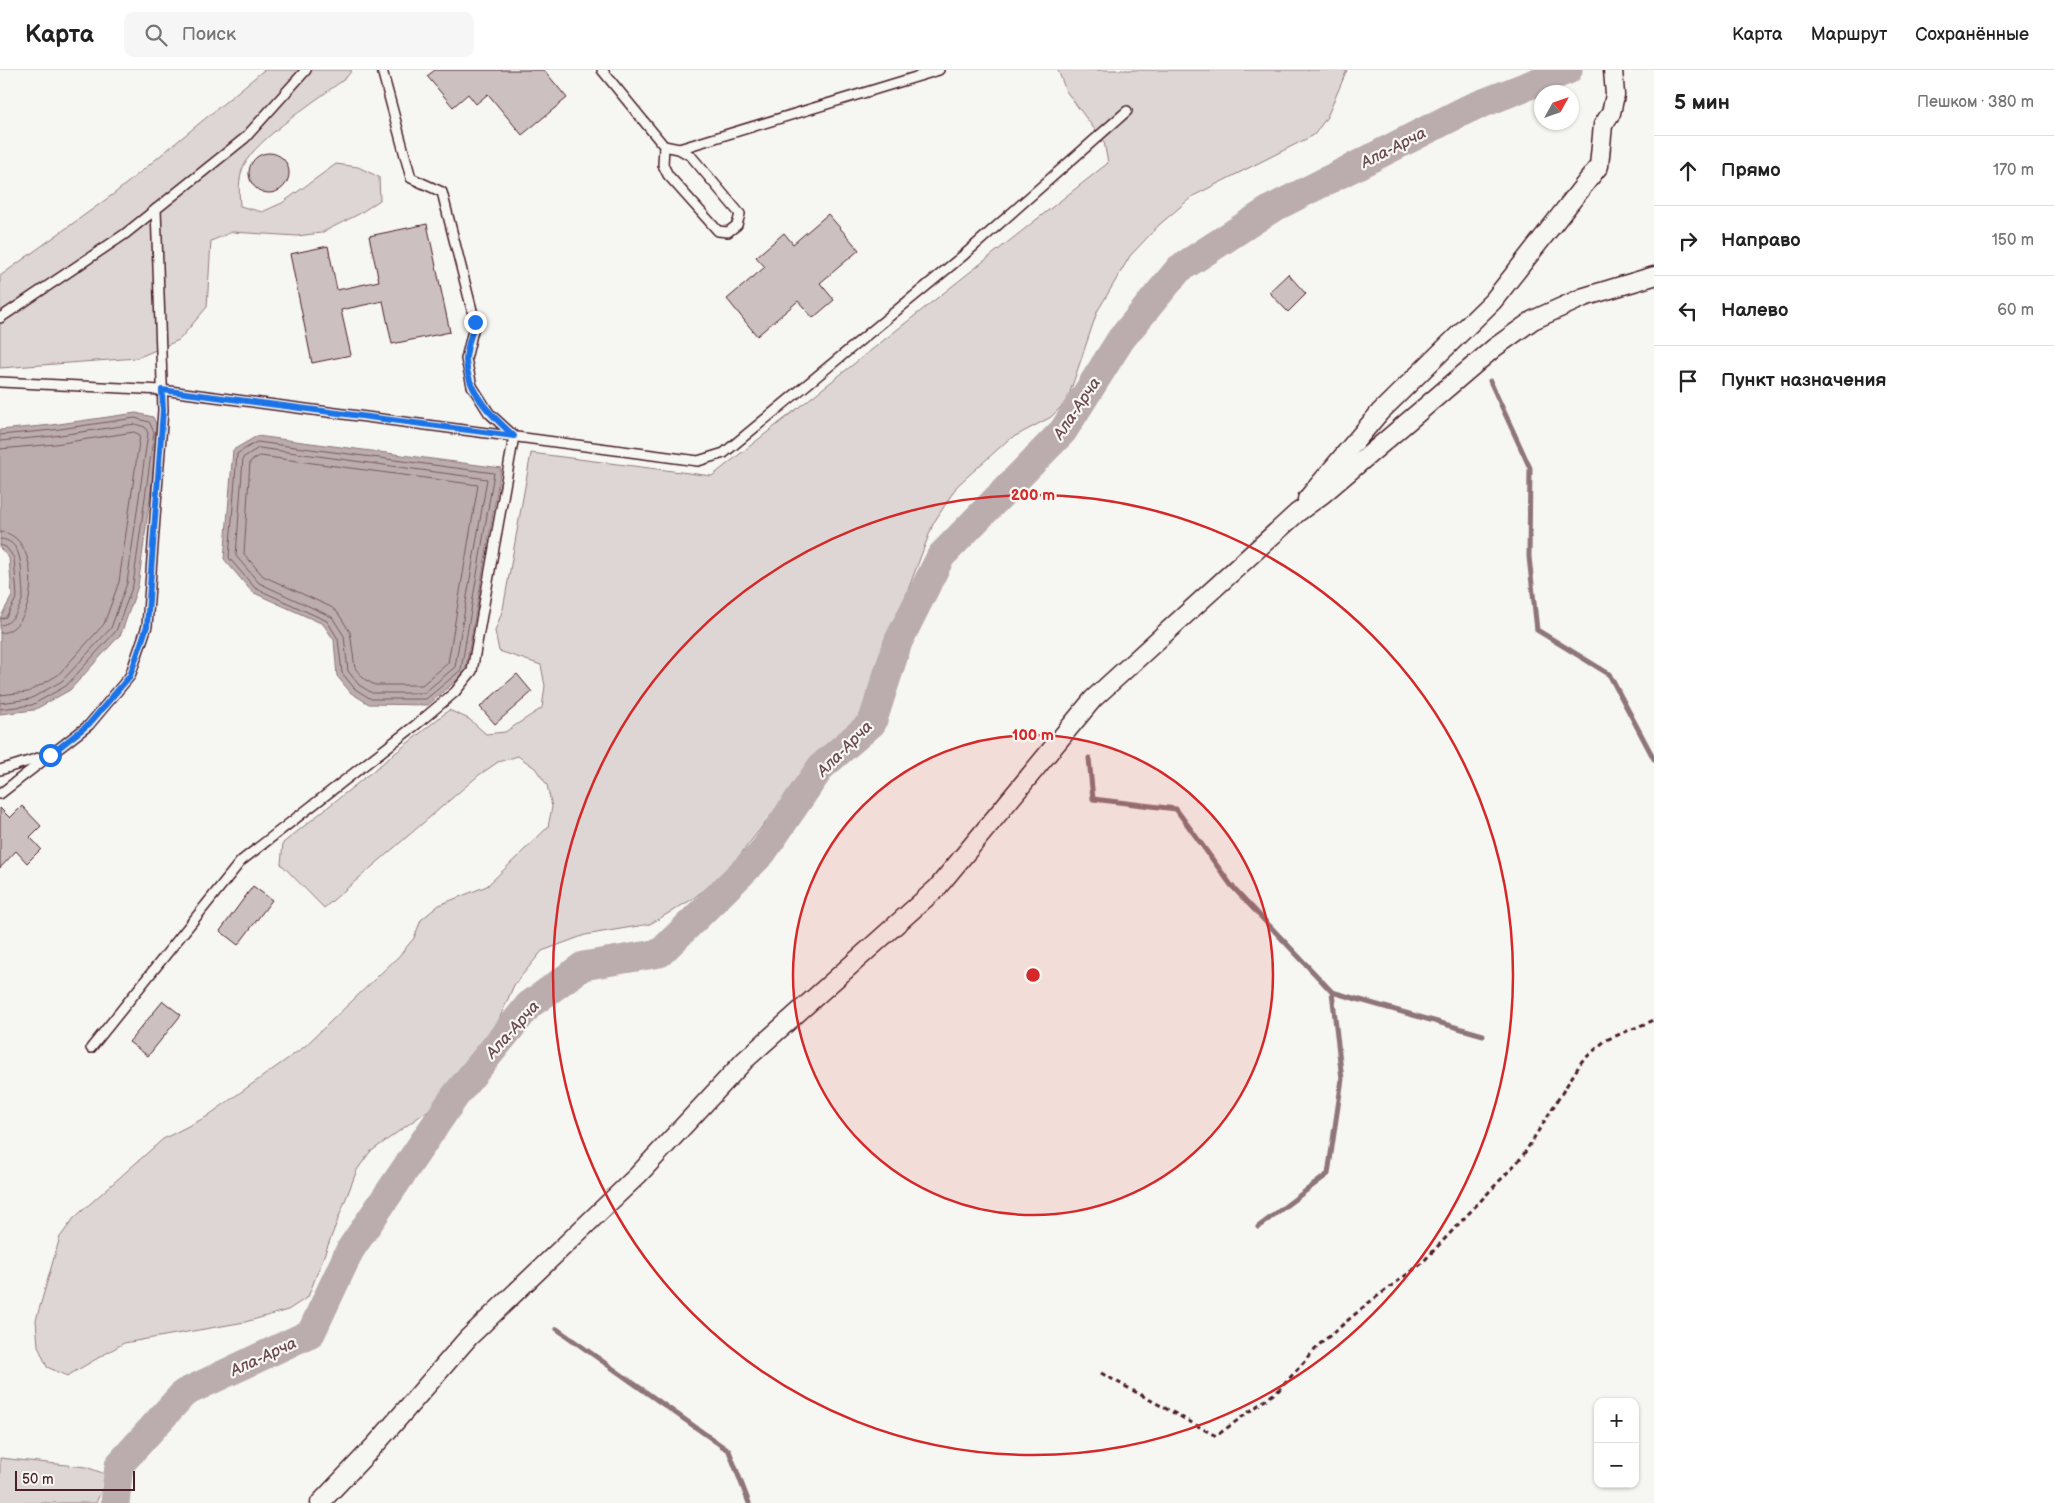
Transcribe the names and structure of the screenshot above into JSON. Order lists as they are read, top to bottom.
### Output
{
  "water": ["Ала-Арча"],
  "scale_bar": "50 m",
  "north": "top right",
  "page": {
    "header": "Карта",
    "search": "Поиск",
    "nav": ["Карта", "Маршрут", "Сохранённые"],
    "heading": ["5 мин", "Пешком · 380 m"],
    "list": [
      ["Прямо", "170 m"],
      ["Направо", "150 m"],
      ["Налево", "60 m"],
      "Пункт назначения"
    ],
    "map_buttons": ["+", "−"],
    "scale": "50 m"
  },
  "rings": ["200 m", "100 m"]
}
